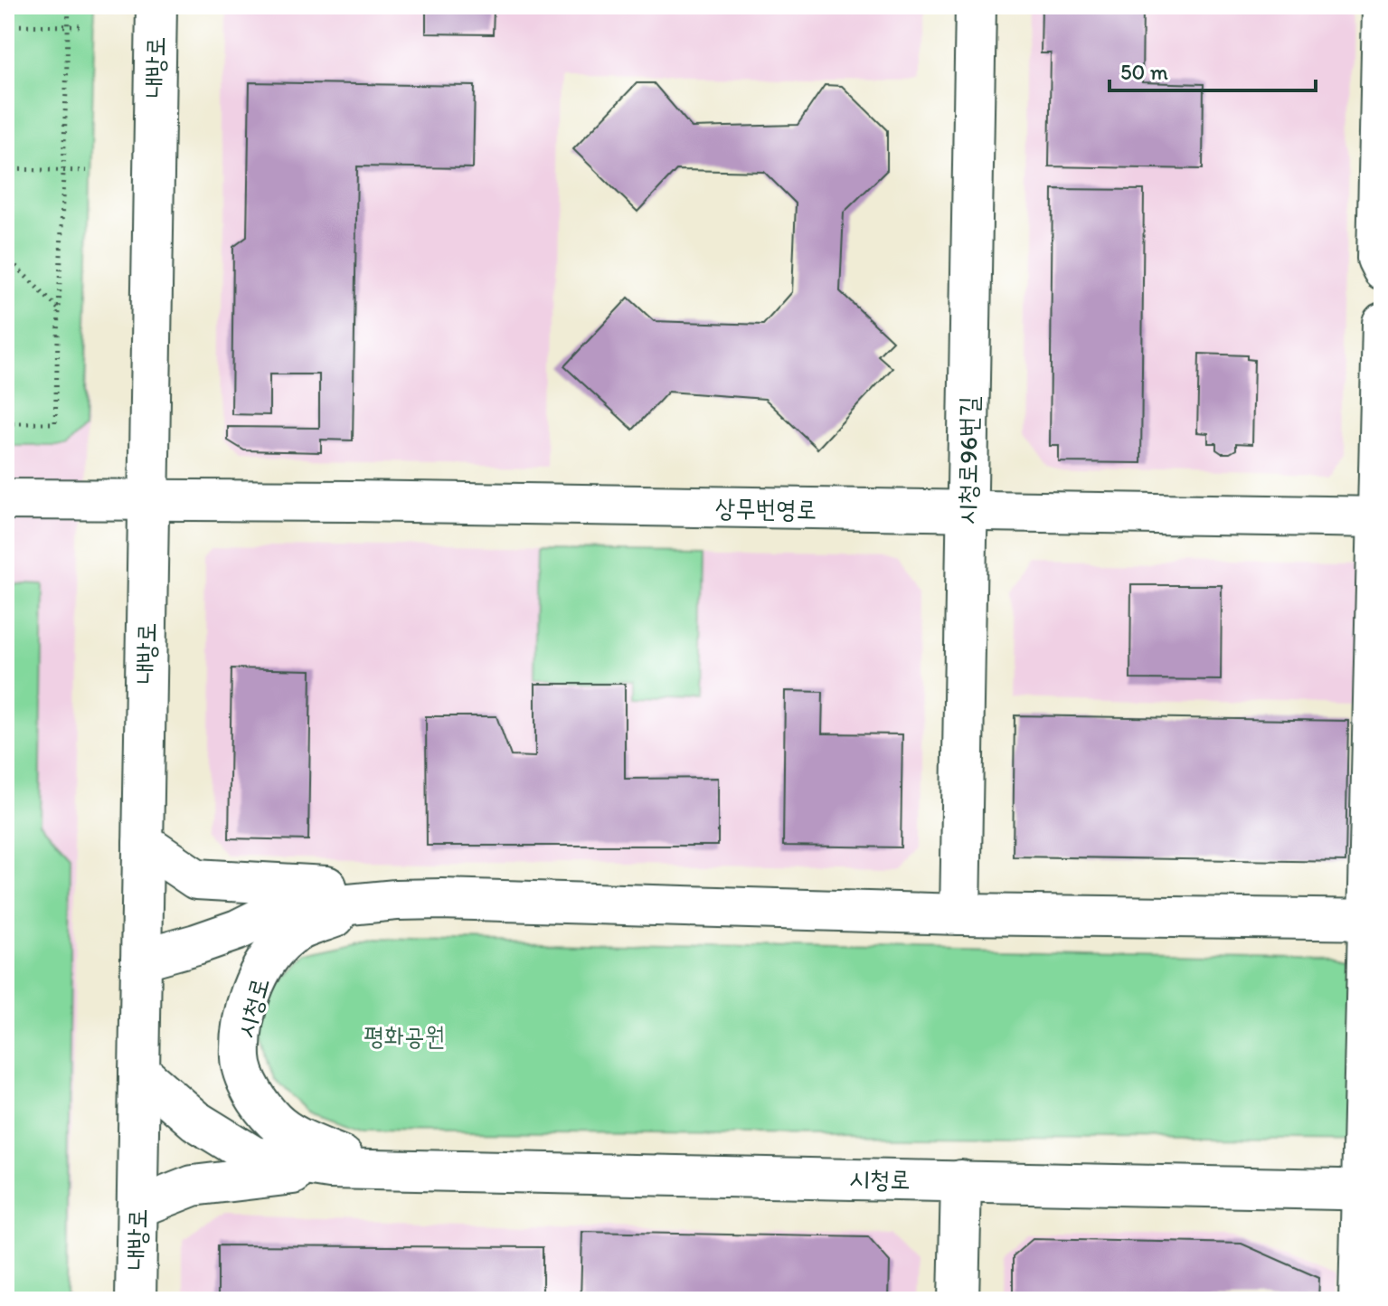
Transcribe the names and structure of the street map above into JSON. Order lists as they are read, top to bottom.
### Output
{
  "streets": {
    "street": [
      "내방로",
      "시청로96번길",
      "상무번영로",
      "시청로"
    ]
  },
  "crossings": [
    ["내방로", "상무번영로"],
    ["내방로", "시청로"],
    ["시청로96번길", "상무번영로"],
    ["시청로96번길", "시청로"]
  ],
  "parks": ["평화공원"],
  "scale_bar": "50 m"
}
